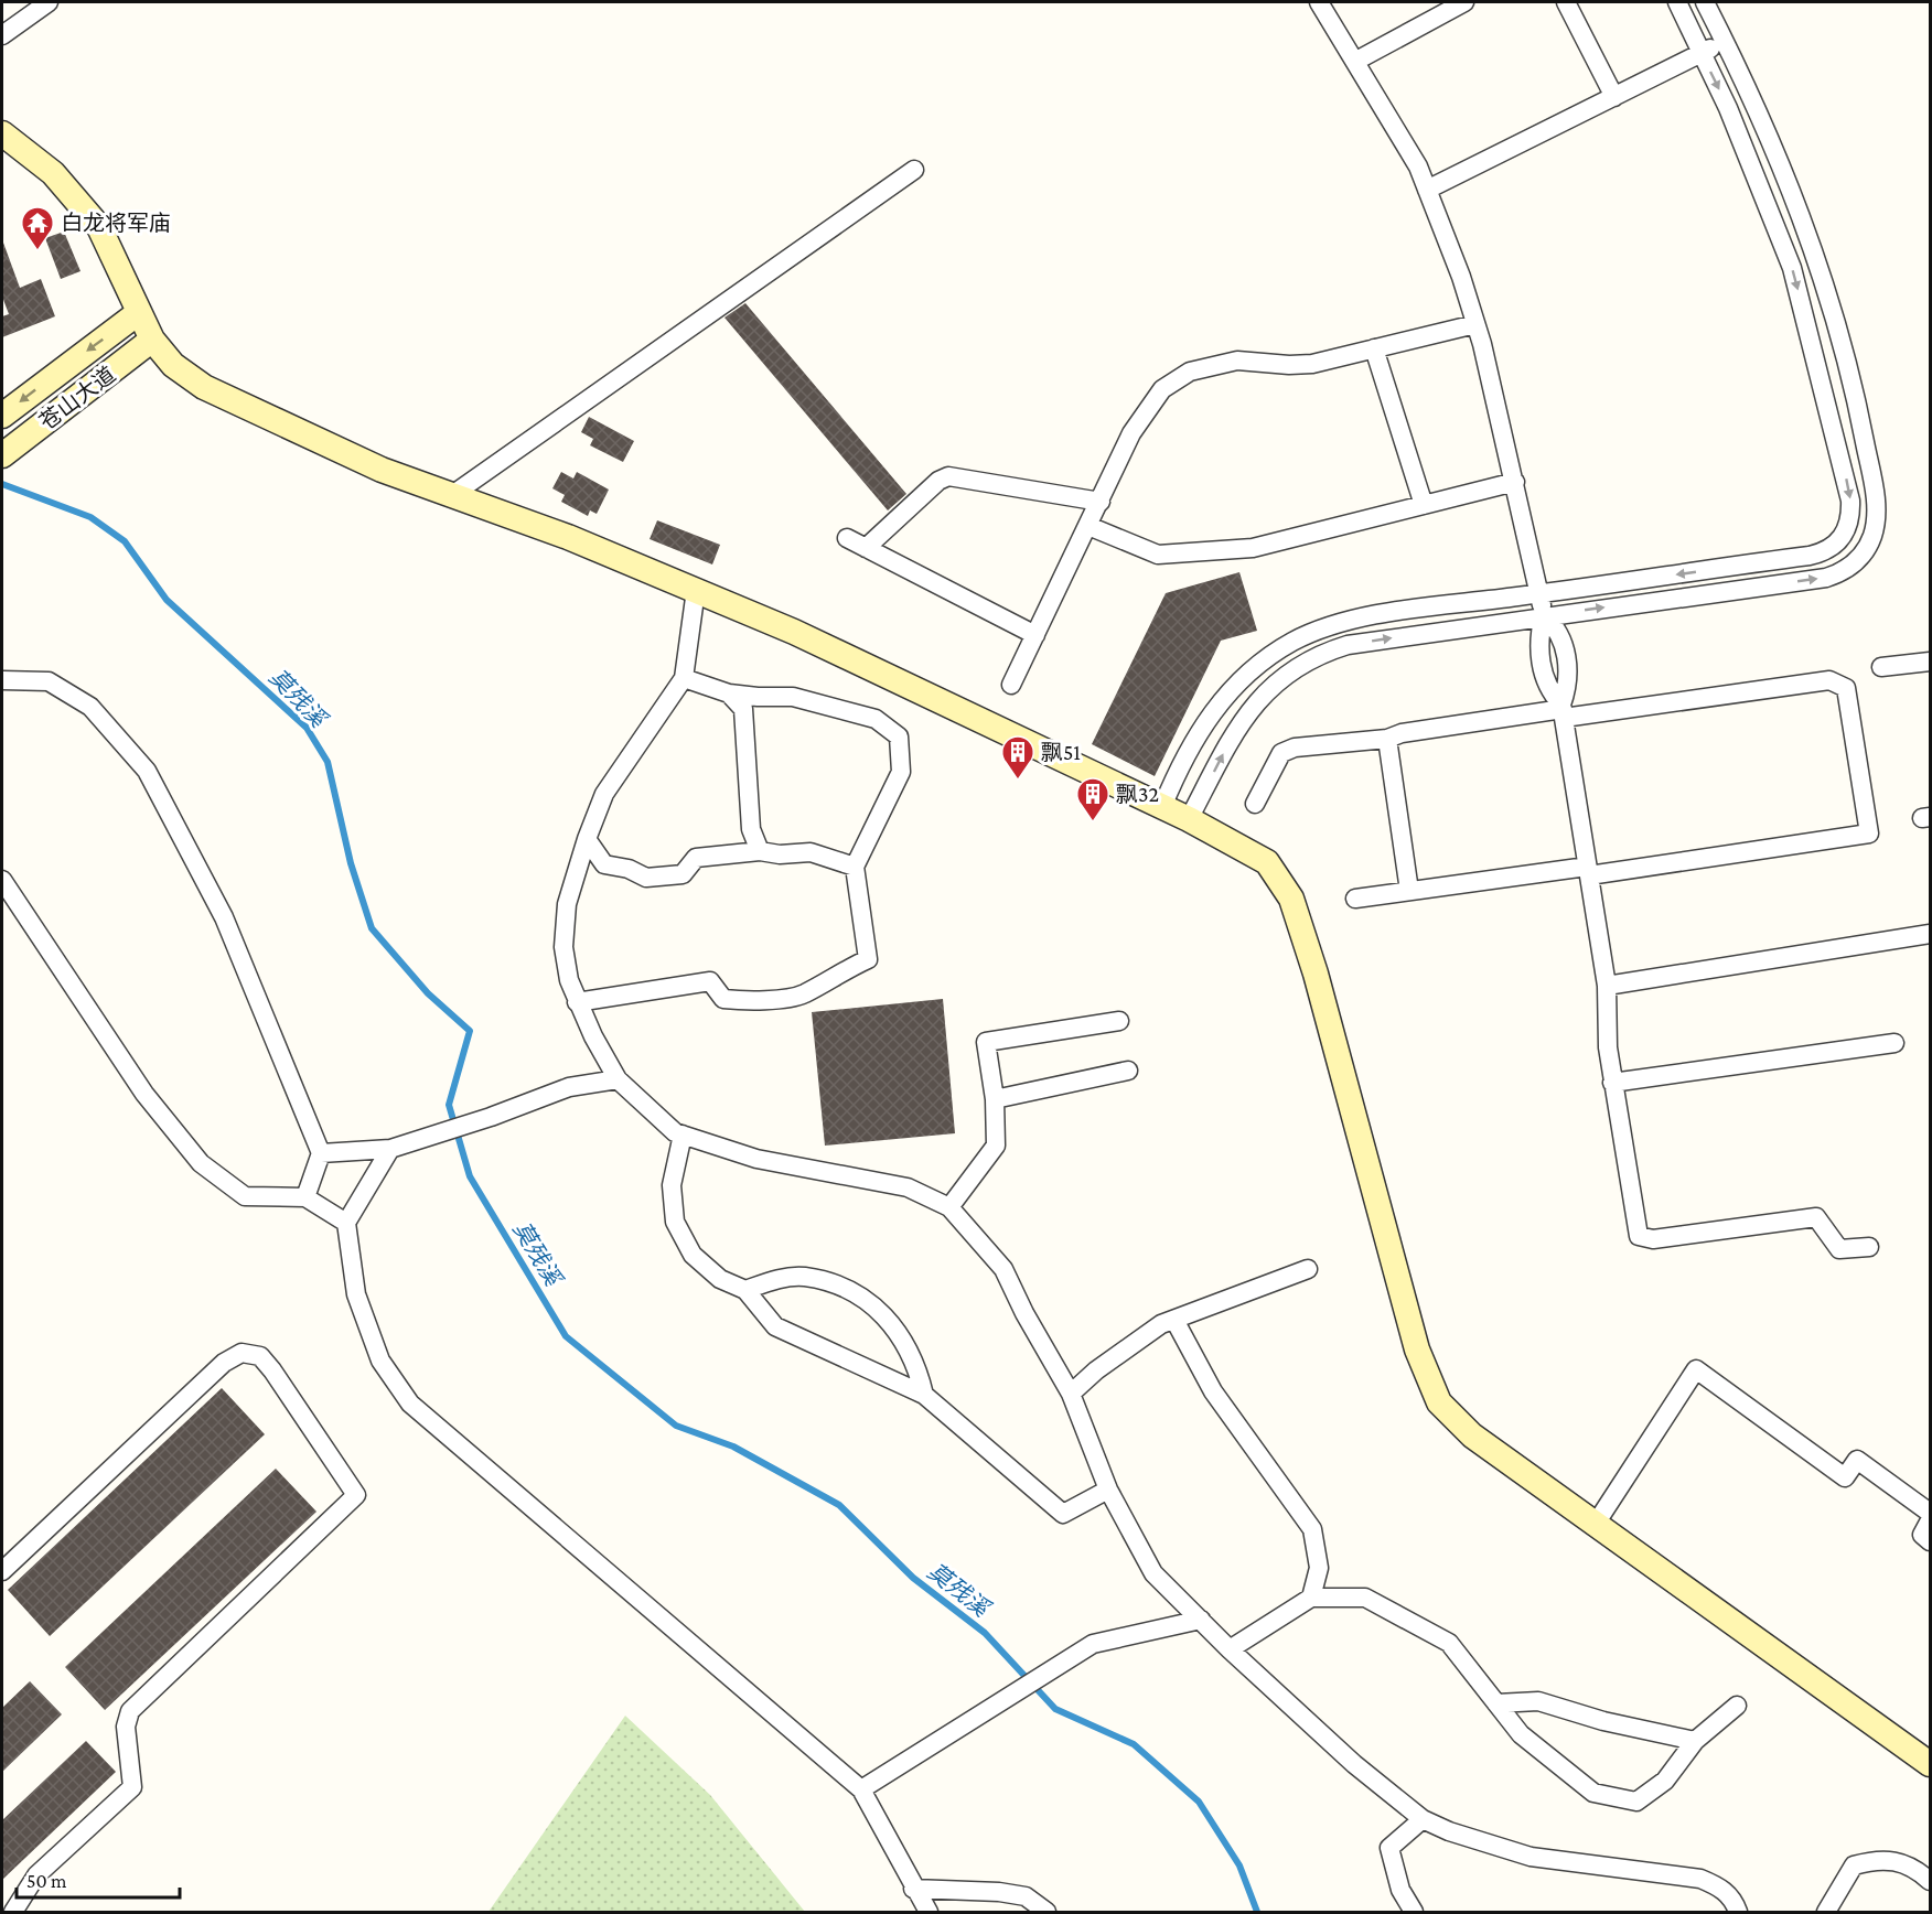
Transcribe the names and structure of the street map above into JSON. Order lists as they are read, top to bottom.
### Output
{
  "streets": {
    "street": ["苍山大道"]
  },
  "water": ["莫残溪"],
  "places": {
    "temple": ["白龙将军庙"],
    "building": ["飘51", "飘32"]
  },
  "scale_bar": "50 m"
}
